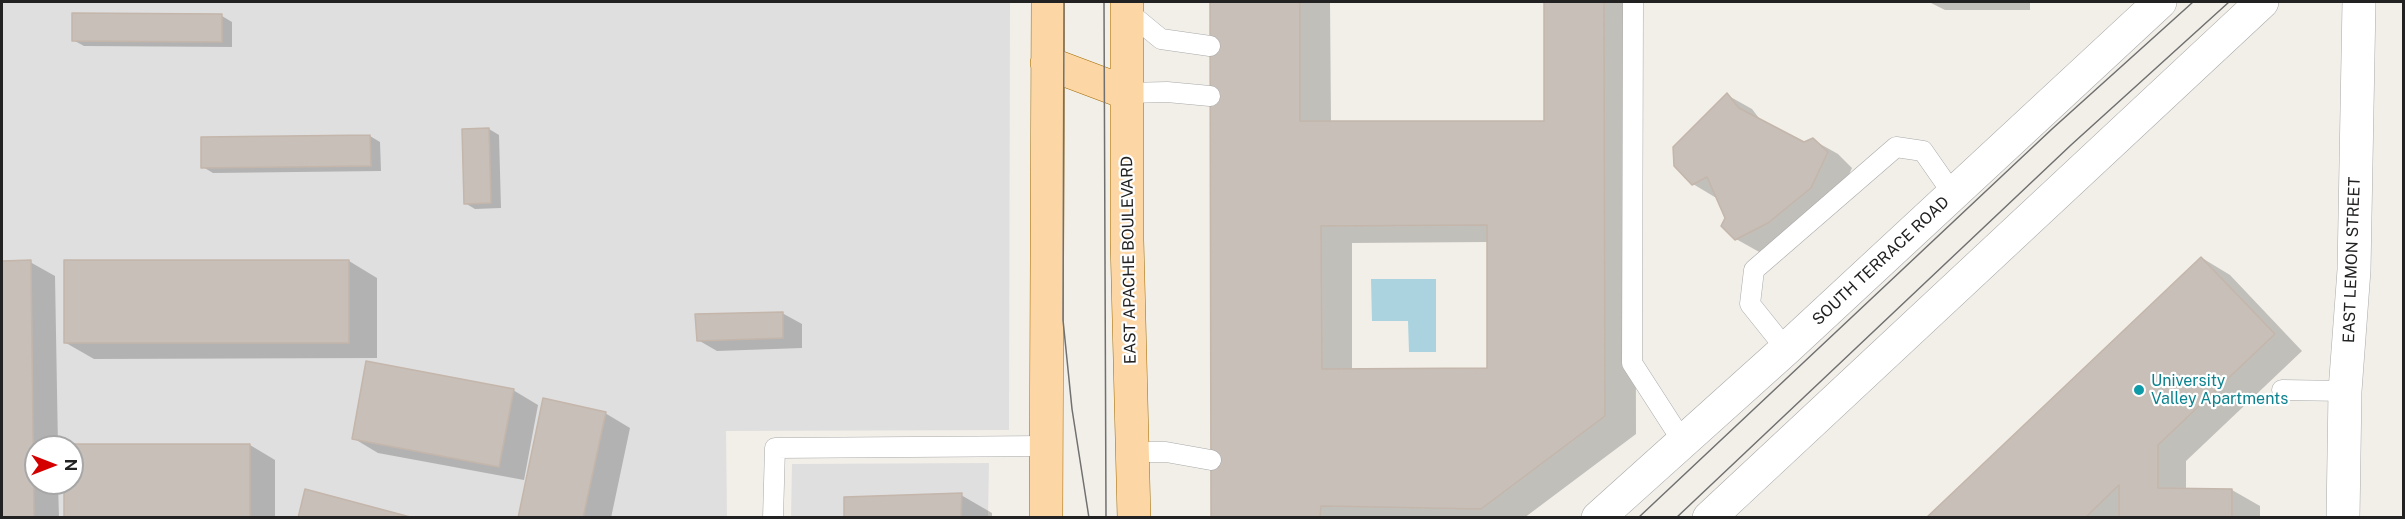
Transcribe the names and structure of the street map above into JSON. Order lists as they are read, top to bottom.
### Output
{
  "streets": {
    "main road": ["EAST APACHE BOULEVARD"],
    "street": ["EAST LEMON STREET", "SOUTH TERRACE ROAD"]
  },
  "places": ["University Valley Apartments"],
  "north": "right"
}
